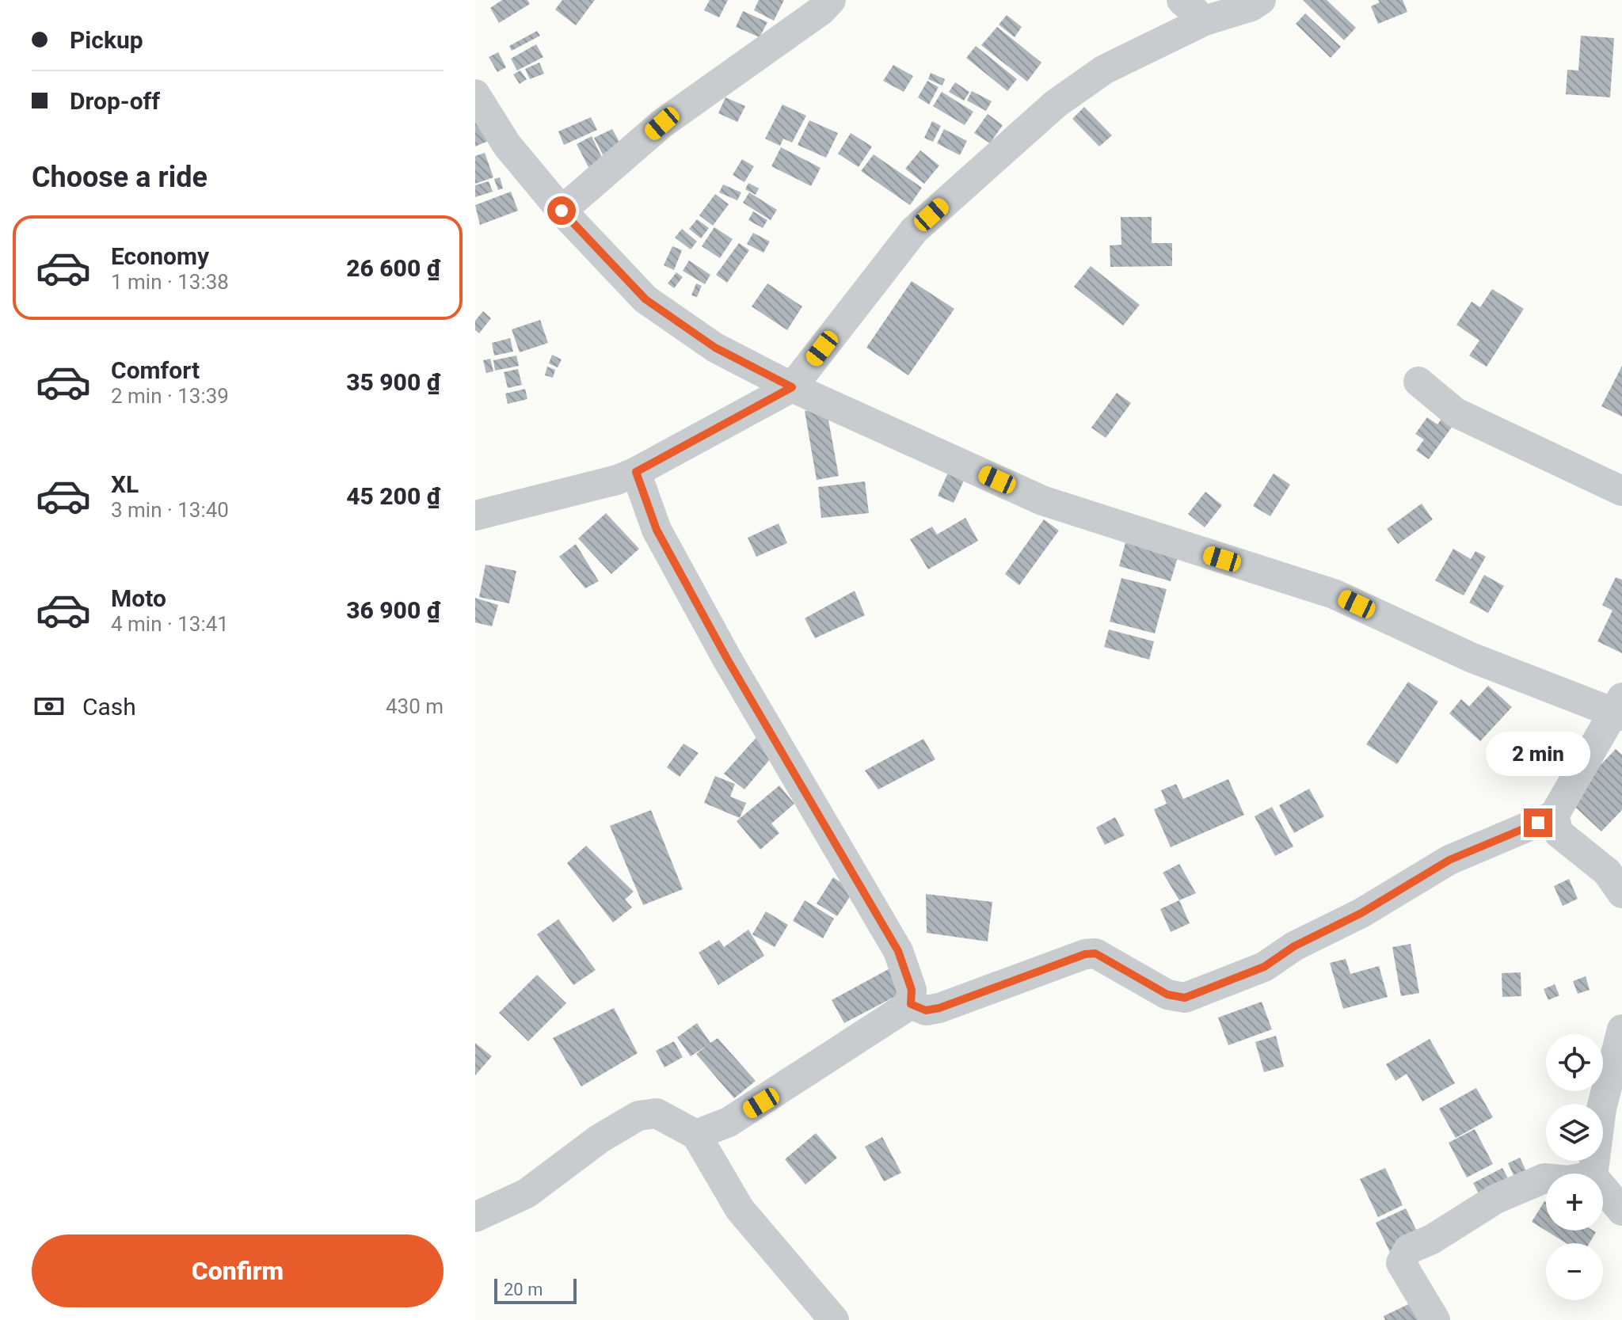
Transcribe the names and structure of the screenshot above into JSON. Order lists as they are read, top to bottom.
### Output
{
  "scale_bar": "20 m",
  "page": {
    "banner": ["Pickup", "Drop-off"],
    "heading": "Choose a ride",
    "list": [
      {
        "name": "Economy",
        "note": "1 min · 13:38",
        "value": "26 600 ₫"
      },
      {
        "name": "Comfort",
        "note": "2 min · 13:39",
        "value": "35 900 ₫"
      },
      {
        "name": "XL",
        "note": "3 min · 13:40",
        "value": "45 200 ₫"
      },
      {
        "name": "Moto",
        "note": "4 min · 13:41",
        "value": "36 900 ₫"
      }
    ],
    "pay": ["Cash", "430 m"],
    "bubble": "2 min",
    "map_buttons": ["+", "−"],
    "buttons": "Confirm",
    "scale": "20 m"
  }
}
